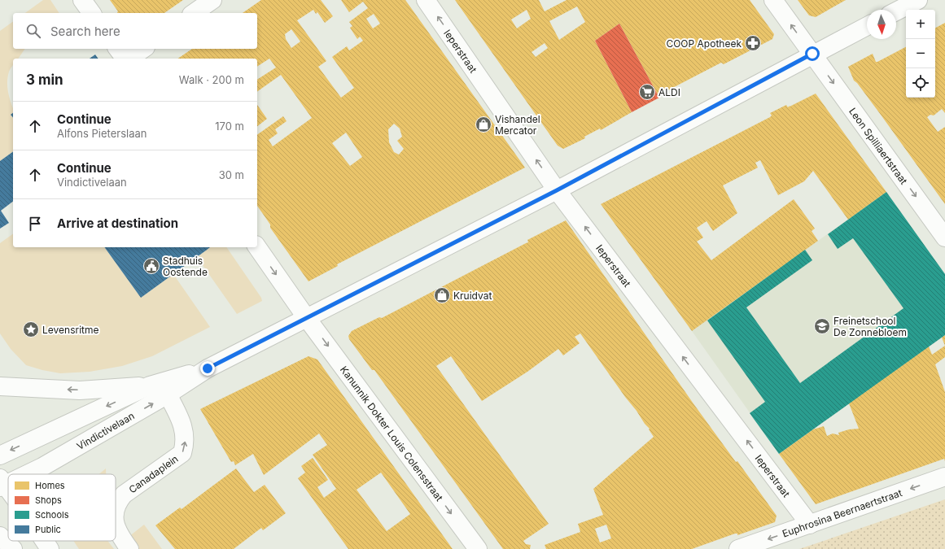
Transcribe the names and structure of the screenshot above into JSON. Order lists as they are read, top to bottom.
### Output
{
  "streets": {
    "street": [
      "Ieperstraat",
      "Leon Spilliaertstraat",
      "Vindictivelaan",
      "Kanunnik Dokter Louis Colensstraat",
      "Canadaplein",
      "Euphrosina Beernaertstraat"
    ]
  },
  "crossings": [
    ["Ieperstraat", "Vindictivelaan"],
    ["Ieperstraat", "Euphrosina Beernaertstraat"],
    ["Leon Spilliaertstraat", "Vindictivelaan"],
    ["Vindictivelaan", "Kanunnik Dokter Louis Colensstraat"],
    ["Vindictivelaan", "Canadaplein"]
  ],
  "one_way": ["Ieperstraat", "Kanunnik Dokter Louis Colensstraat", "Euphrosina Beernaertstraat"],
  "places": {
    "pharmacy": ["COOP Apotheek"],
    "supermarket": ["ALDI"],
    "shop": ["Vishandel Mercator", "Kruidvat"],
    "public building": ["Stadhuis Oostende"],
    "school or university": ["Freinetschool De Zonnebloem"],
    "place": ["Levensritme"]
  },
  "legend": [
    "Homes",
    "Shops",
    "Schools",
    "Public"
  ],
  "north": "bottom",
  "page": {
    "map_buttons": ["+", "−"],
    "search": "Search here",
    "heading": ["3 min", "Walk · 200 m"],
    "list": [
      ["Continue", "Alfons Pieterslaan", "170 m"],
      ["Continue", "Vindictivelaan", "30 m"],
      "Arrive at destination"
    ]
  }
}
